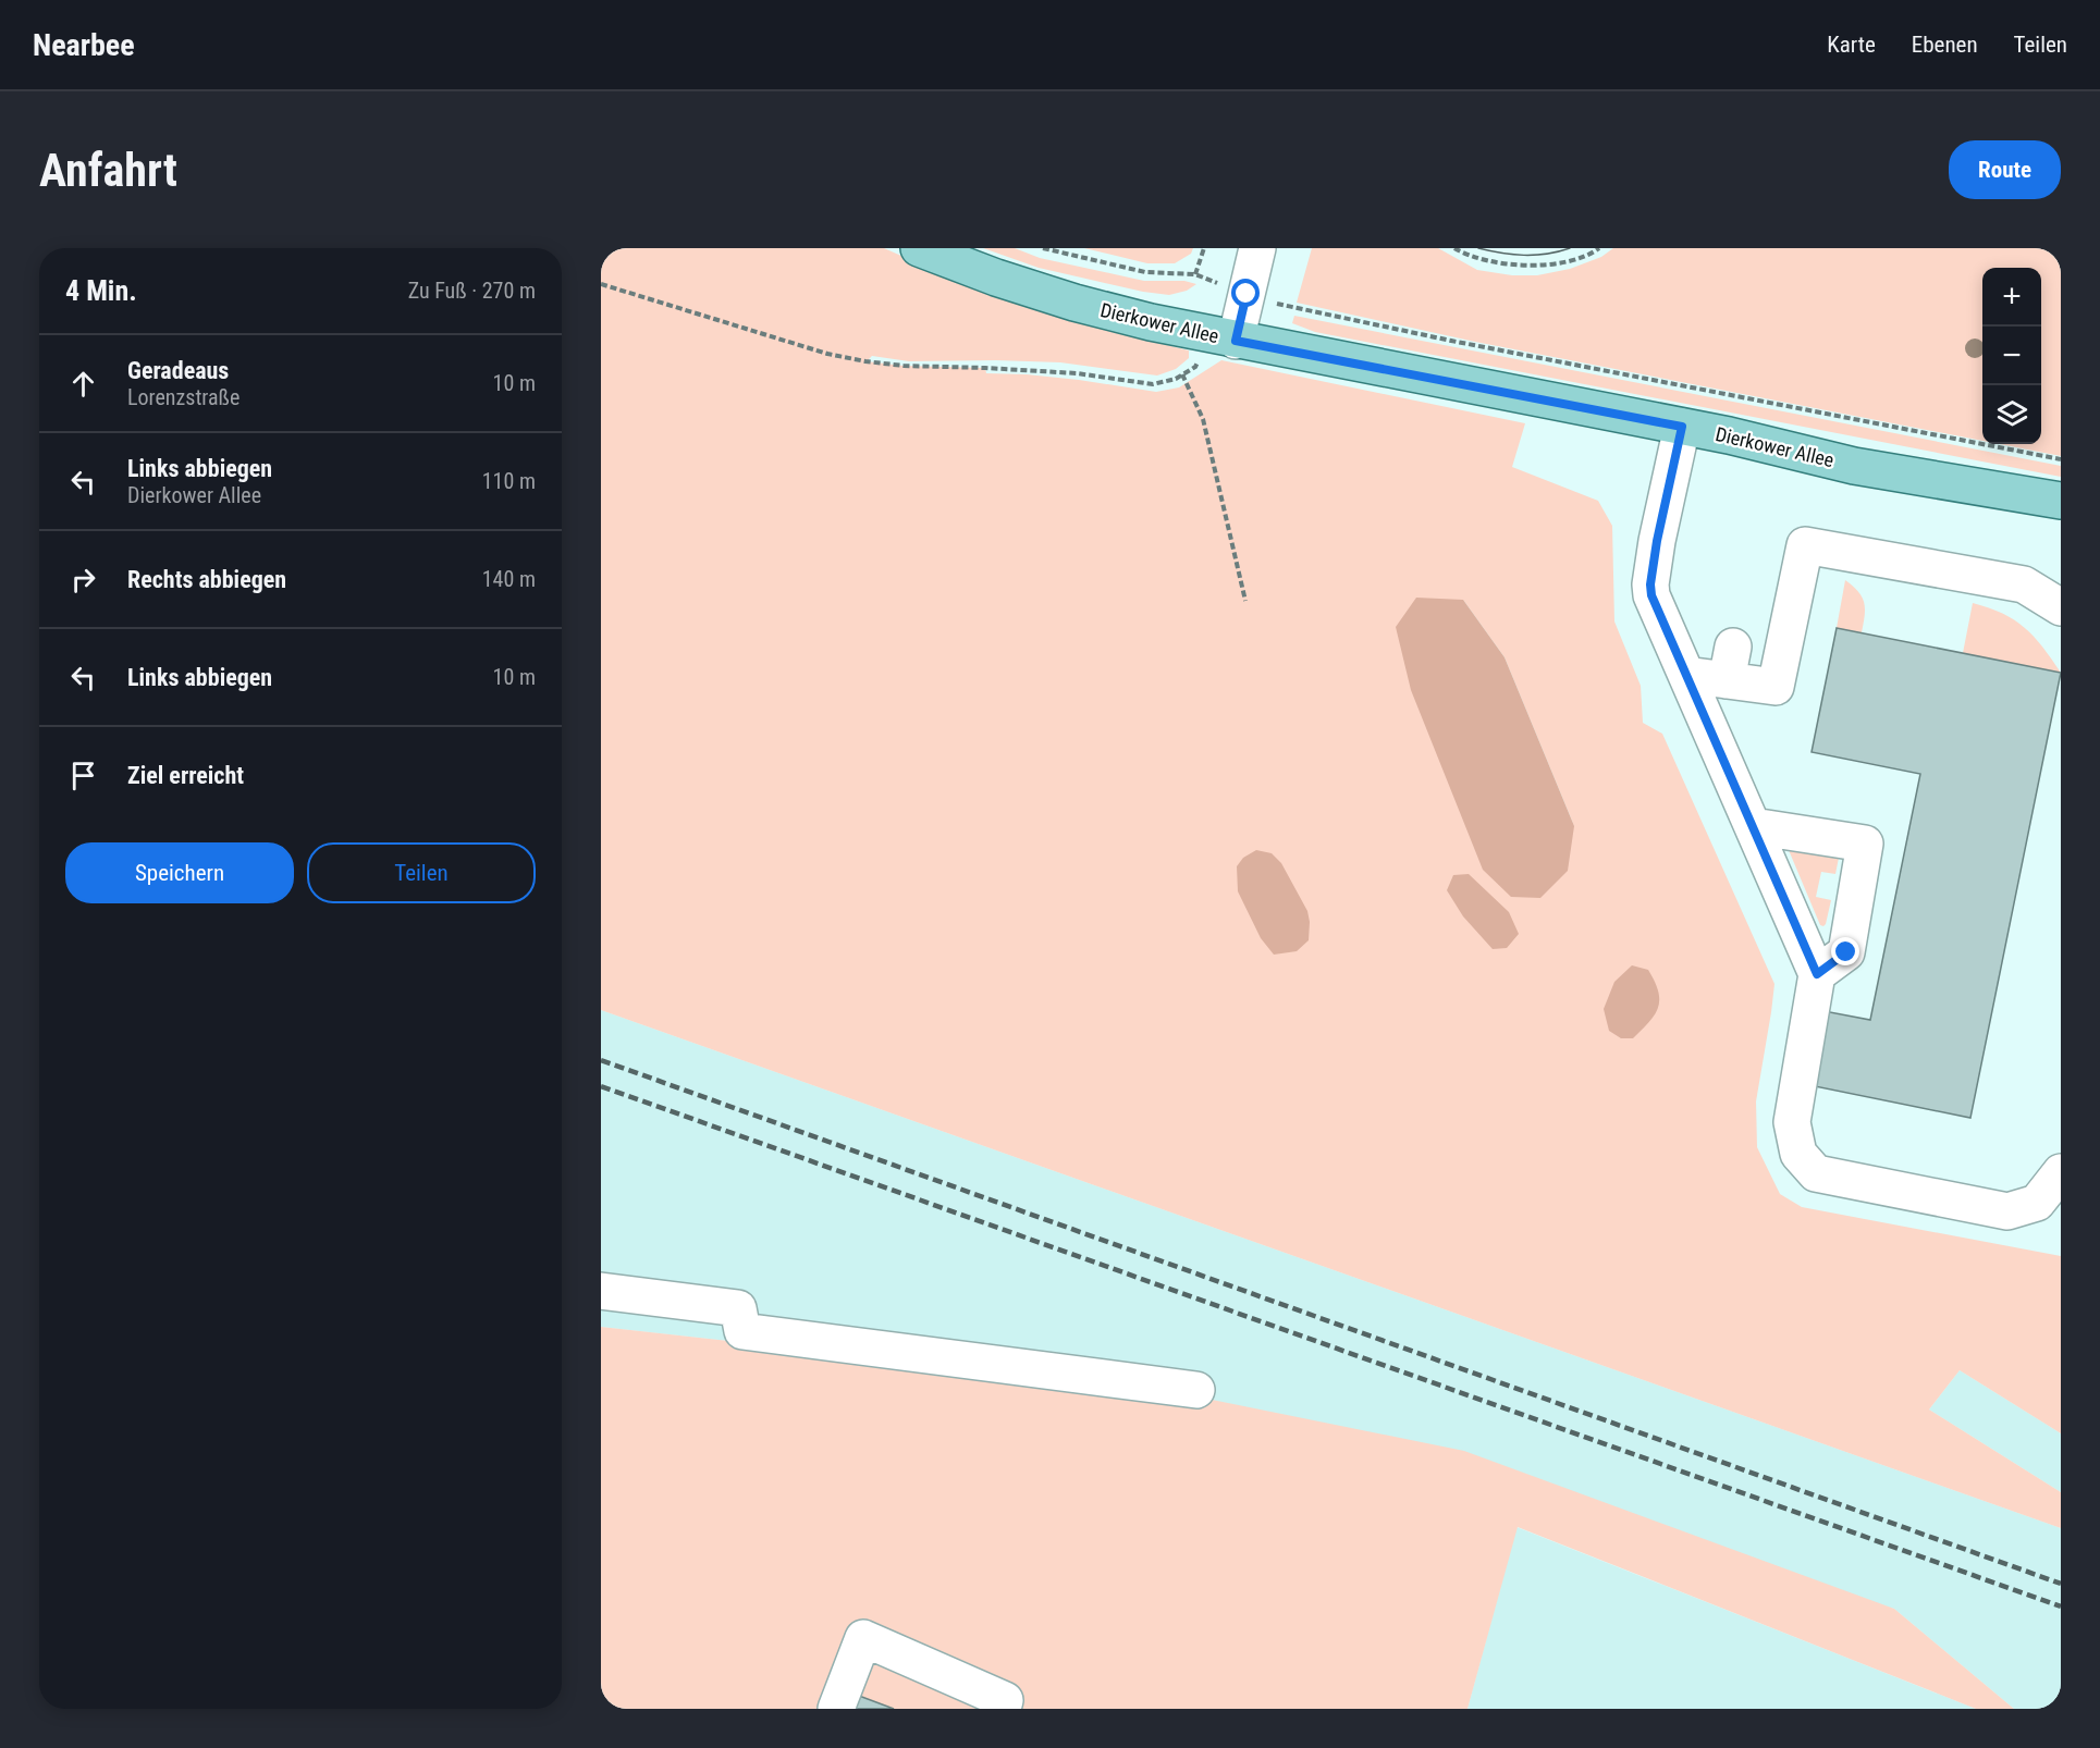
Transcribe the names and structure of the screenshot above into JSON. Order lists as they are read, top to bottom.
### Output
{
  "streets": {
    "main road": ["Dierkower Allee"]
  },
  "page": {
    "header": "Nearbee",
    "nav": ["Karte", "Ebenen", "Teilen"],
    "buttons": [
      "Route",
      ["Speichern", "Teilen"]
    ],
    "title": "Anfahrt",
    "heading": ["4 Min.", "Zu Fuß · 270 m"],
    "map_buttons": ["+", "−"],
    "list": [
      ["Geradeaus", "Lorenzstraße", "10 m"],
      ["Links abbiegen", "Dierkower Allee", "110 m"],
      ["Rechts abbiegen", "140 m"],
      ["Links abbiegen", "10 m"],
      "Ziel erreicht"
    ]
  }
}
